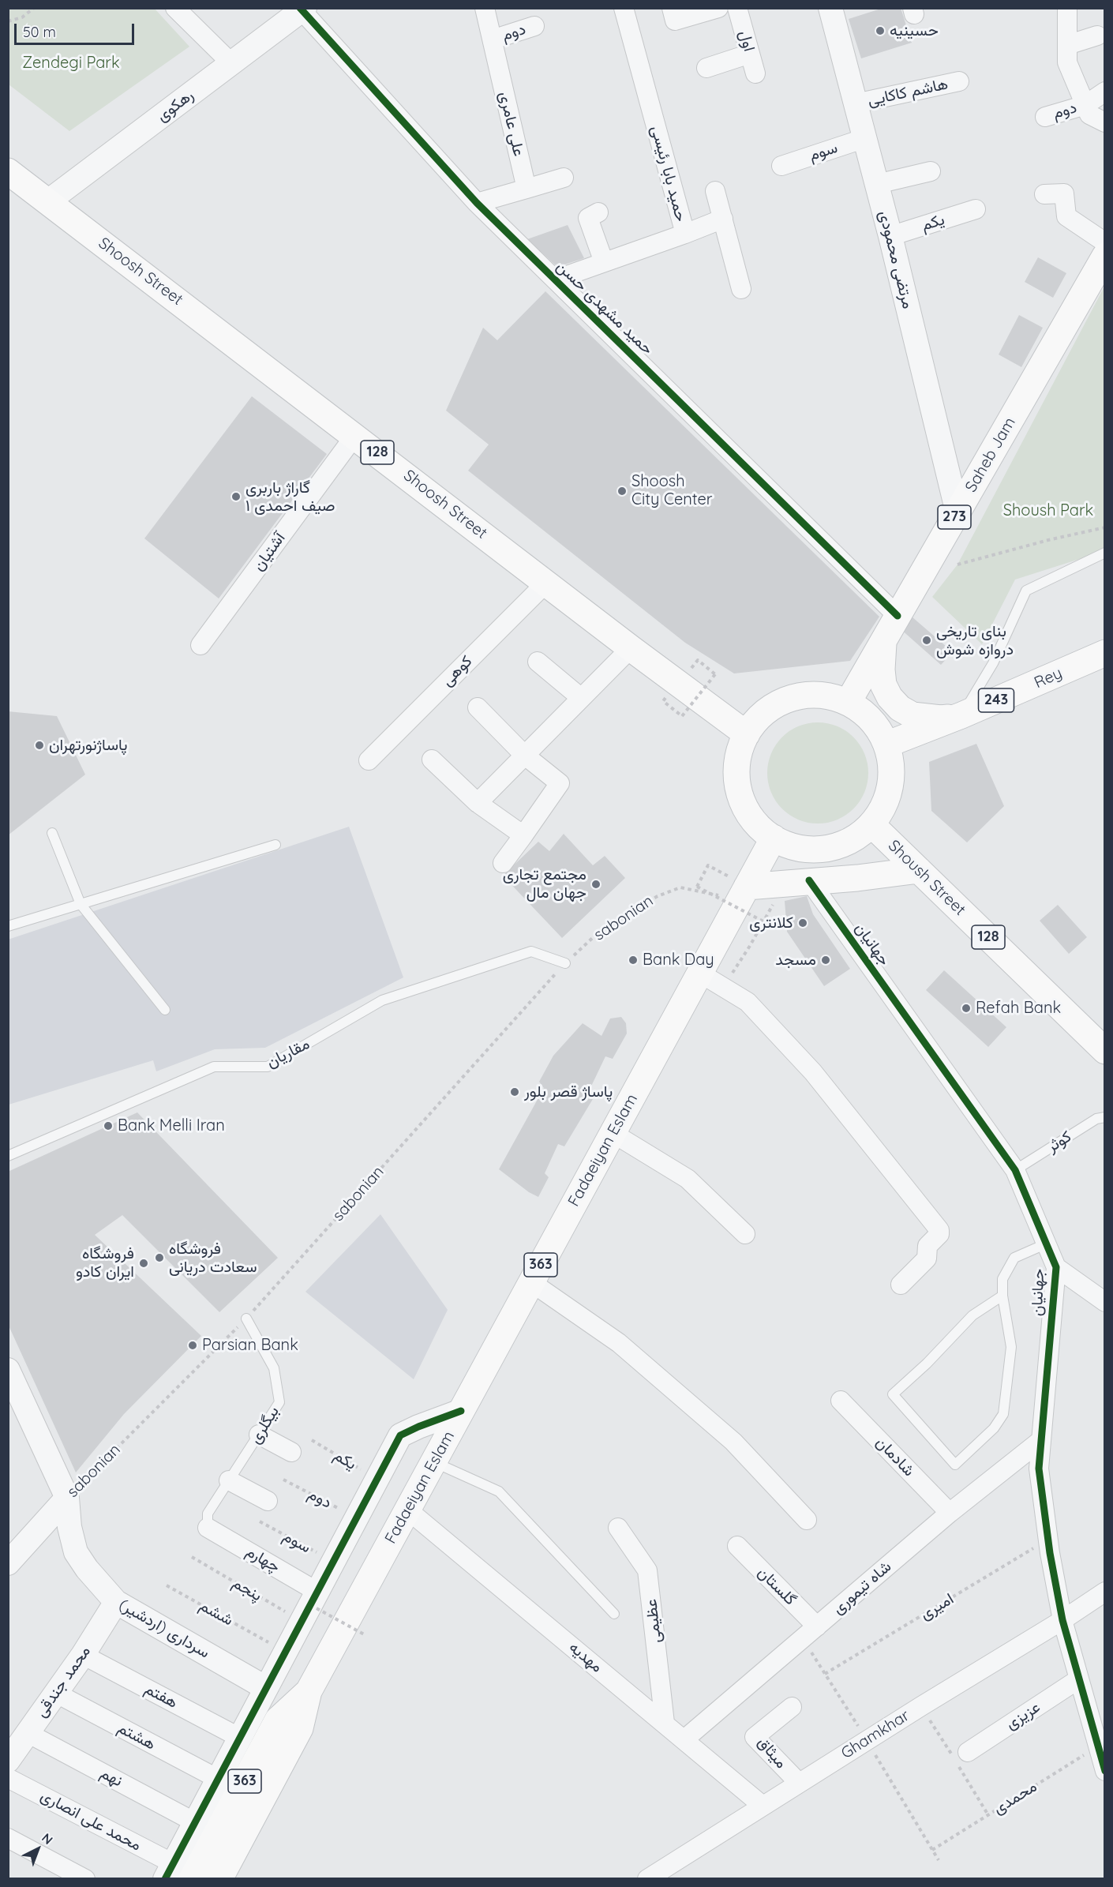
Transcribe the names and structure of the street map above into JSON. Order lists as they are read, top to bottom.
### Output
{
  "streets": {
    "main road": [
      "Shoosh Street",
      "128",
      "Saheb Jam",
      "273",
      "Rey",
      "243",
      "Shoush Street",
      "Fadaeiyan Eslam",
      "363"
    ],
    "street": [
      "دوم",
      "اول",
      "هاشم کاکایی",
      "رهکوی",
      "علی عامری",
      "سوم",
      "حمید بابا رئیسی",
      "یکم",
      "مرتضی محمودی",
      "حمید مشهدی حسن",
      "آشتیان",
      "کوهی",
      "sabonian",
      "جهانیان",
      "شادمان",
      "چهارم",
      "گلستان",
      "شاه تیموری",
      "عظیمی",
      "سرداری (اردشیر)",
      "مهدیه",
      "محمد جندقی",
      "هفتم",
      "عزیزی",
      "Ghamkhar",
      "هشتم",
      "میثاق",
      "نهم",
      "محمد علی انصاری"
    ],
    "lane": ["مقاریان", "کوثر", "بیگلری"],
    "path": [
      "پنجم",
      "امیری",
      "ششم",
      "محمدی"
    ]
  },
  "crossings": [
    ["دوم", "علی عامری"],
    ["هاشم کاکایی", "مرتضی محمودی"],
    ["رهکوی", "Shoosh Street"],
    ["رهکوی", "حمید مشهدی حسن"],
    ["سوم", "مرتضی محمودی"],
    ["حمید بابا رئیسی", "حمید مشهدی حسن"],
    ["یکم", "مرتضی محمودی"],
    ["مرتضی محمودی", "Saheb Jam"],
    ["Shoosh Street", "Saheb Jam"],
    ["Shoosh Street", "آشتیان"],
    ["Shoosh Street", "کوهی"],
    ["Shoosh Street", "Rey"],
    ["Shoosh Street", "Shoush Street"],
    ["Shoosh Street", "Fadaeiyan Eslam"],
    ["حمید مشهدی حسن", "Saheb Jam"],
    ["Saheb Jam", "Rey"],
    ["Saheb Jam", "Shoush Street"],
    ["Saheb Jam", "Fadaeiyan Eslam"],
    ["Rey", "Shoush Street"],
    ["Rey", "Fadaeiyan Eslam"],
    ["Shoush Street", "Fadaeiyan Eslam"],
    ["sabonian", "مقاریان"],
    ["sabonian", "Fadaeiyan Eslam"],
    ["sabonian", "بیگلری"],
    ["sabonian", "سرداری (اردشیر)"],
    ["جهانیان", "کوثر"],
    ["جهانیان", "شاه تیموری"],
    ["جهانیان", "امیری"],
    ["جهانیان", "عزیزی"],
    ["جهانیان", "Ghamkhar"],
    ["جهانیان", "محمدی"],
    ["Fadaeiyan Eslam", "مهدیه"],
    ["Fadaeiyan Eslam", "محمد علی انصاری"],
    ["بیگلری", "چهارم"],
    ["شادمان", "شاه تیموری"],
    ["چهارم", "پنجم"],
    ["گلستان", "شاه تیموری"],
    ["شاه تیموری", "مهدیه"],
    ["عظیمی", "مهدیه"],
    ["سرداری (اردشیر)", "محمد جندقی"],
    ["مهدیه", "Ghamkhar"],
    ["محمد جندقی", "هفتم"],
    ["محمد جندقی", "هشتم"],
    ["محمد جندقی", "نهم"],
    ["Ghamkhar", "میثاق"]
  ],
  "parks": ["Zendegi Park", "Shoush Park"],
  "places": [
    "حسینیه",
    "Shoosh City Center",
    "گاراژ باربری صیف احمدی ۱",
    "بنای تاریخی دروازه شوش",
    "پاساژنورتهران",
    "مجتمع تجاری جهان مال",
    "کلانتری",
    "Bank Day",
    "مسجد",
    "Refah Bank",
    "پاساژ قصر بلور",
    "Bank Melli Iran",
    "فروشگاه سعادت دریانی",
    "فروشگاه ایران کادو",
    "Parsian Bank"
  ],
  "scale_bar": "50 m",
  "north": "top right"
}
